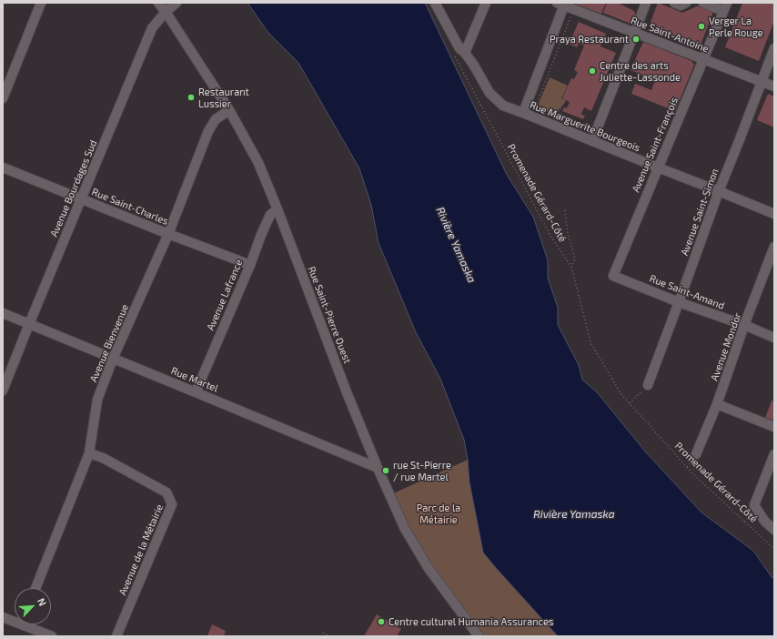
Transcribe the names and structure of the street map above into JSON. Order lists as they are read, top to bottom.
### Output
{
  "streets": {
    "street": [
      "Rue Saint-Antoine",
      "Rue Marguerite Bourgeois",
      "Avenue Saint-François",
      "Avenue Bourdages Sud",
      "Rue Saint-Charles",
      "Avenue Saint-Simon",
      "Rue Saint-Amand",
      "Avenue Lafrance",
      "Rue Saint-Pierre Ouest",
      "Avenue Bienvenue",
      "Avenue Mondor",
      "Rue Martel",
      "Avenue de la Métairie"
    ],
    "path": ["Promenade Gérard-Côté"]
  },
  "crossings": [
    ["Rue Saint-Antoine", "Avenue Saint-François"],
    ["Rue Saint-Antoine", "Avenue Saint-Simon"],
    ["Rue Marguerite Bourgeois", "Avenue Saint-François"],
    ["Rue Marguerite Bourgeois", "Avenue Saint-Simon"],
    ["Avenue Saint-François", "Rue Saint-Amand"],
    ["Avenue Bourdages Sud", "Rue Saint-Charles"],
    ["Avenue Bourdages Sud", "Rue Saint-Pierre Ouest"],
    ["Avenue Bourdages Sud", "Rue Martel"],
    ["Rue Saint-Charles", "Avenue Lafrance"],
    ["Rue Saint-Charles", "Avenue Bienvenue"],
    ["Avenue Saint-Simon", "Rue Saint-Amand"],
    ["Rue Saint-Amand", "Avenue Mondor"],
    ["Avenue Lafrance", "Rue Saint-Pierre Ouest"],
    ["Avenue Lafrance", "Rue Martel"],
    ["Rue Saint-Pierre Ouest", "Avenue Bienvenue"],
    ["Rue Saint-Pierre Ouest", "Rue Martel"],
    ["Avenue Bienvenue", "Rue Martel"],
    ["Avenue Bienvenue", "Avenue de la Métairie"]
  ],
  "water": ["Rivière Yamaska"],
  "parks": ["Parc de la Métairie"],
  "places": [
    "Verger La Perle Rouge",
    "Praya Restaurant",
    "Centre des arts Juliette-Lassonde",
    "Restaurant Lussier",
    "rue St-Pierre / rue Martel",
    "Centre culturel Humania Assurances"
  ],
  "north": "top right"
}
